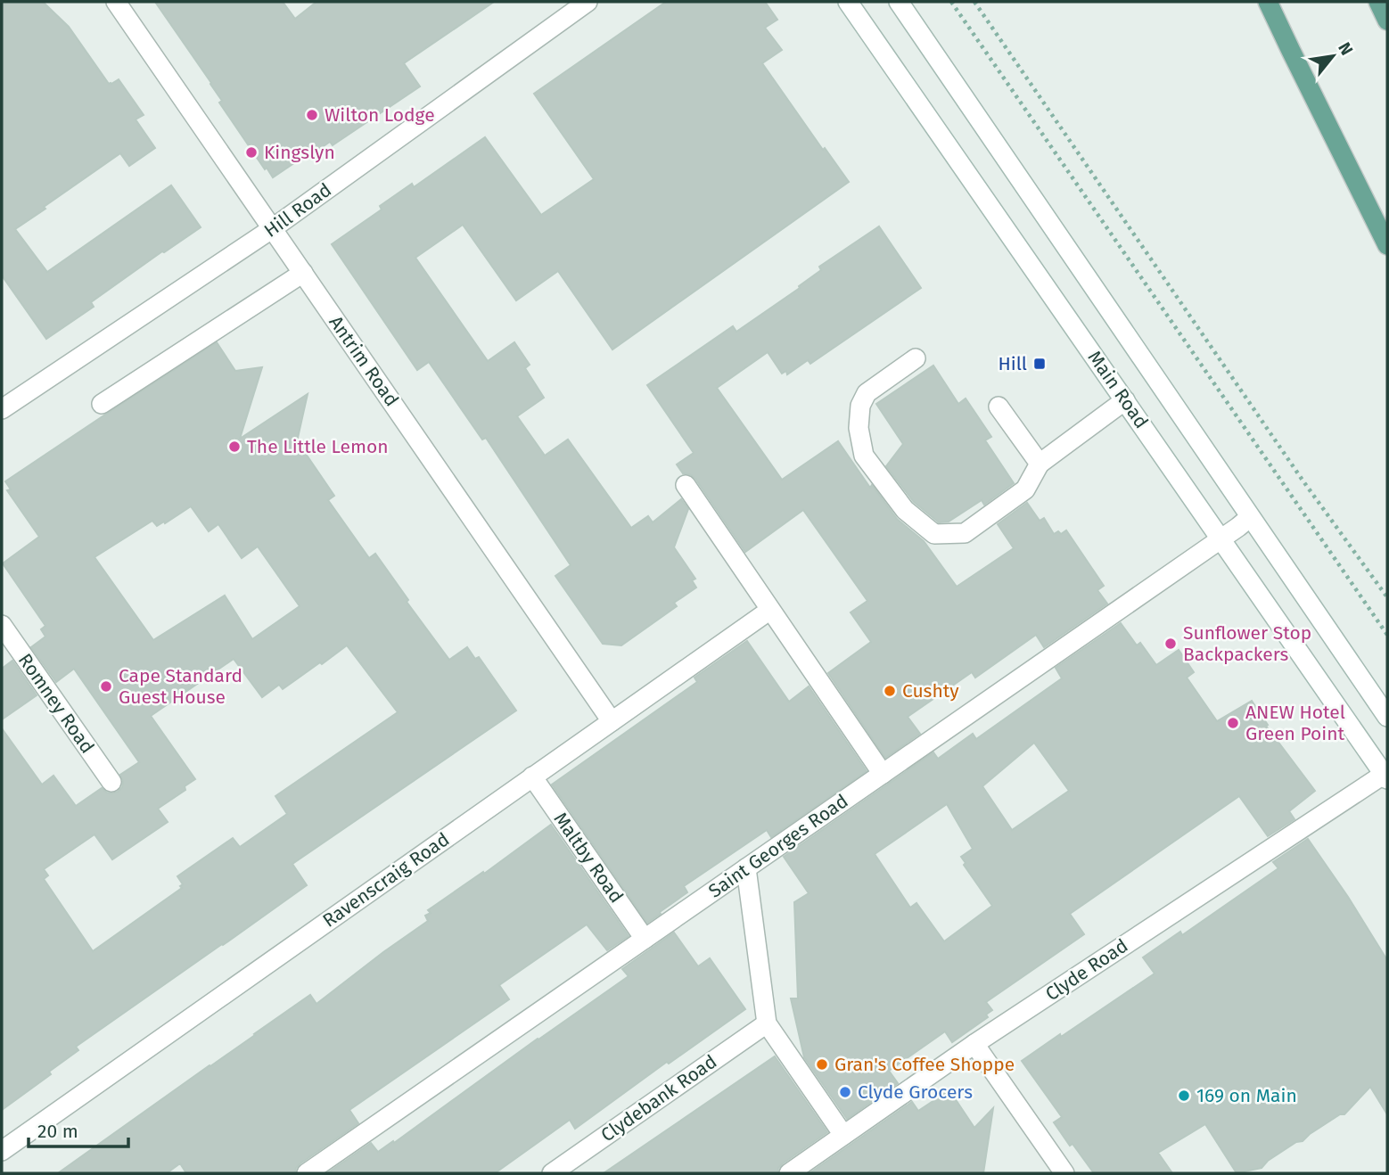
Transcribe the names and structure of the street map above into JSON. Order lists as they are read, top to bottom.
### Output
{
  "streets": {
    "street": [
      "Hill Road",
      "Antrim Road",
      "Main Road",
      "Romney Road",
      "Saint Georges Road",
      "Maltby Road",
      "Ravenscraig Road",
      "Clyde Road",
      "Clydebank Road"
    ]
  },
  "crossings": [
    ["Hill Road", "Antrim Road"],
    ["Antrim Road", "Ravenscraig Road"],
    ["Main Road", "Saint Georges Road"],
    ["Main Road", "Clyde Road"],
    ["Saint Georges Road", "Maltby Road"],
    ["Maltby Road", "Ravenscraig Road"]
  ],
  "places": {
    "other": [
      "Wilton Lodge",
      "Kingslyn",
      "The Little Lemon",
      "Sunflower Stop Backpackers",
      "Cape Standard Guest House",
      "Cushty",
      "ANEW Hotel Green Point",
      "Gran's Coffee Shoppe",
      "Clyde Grocers",
      "169 on Main"
    ],
    "transit": ["Hill"]
  },
  "scale_bar": "20 m",
  "north": "top right"
}
